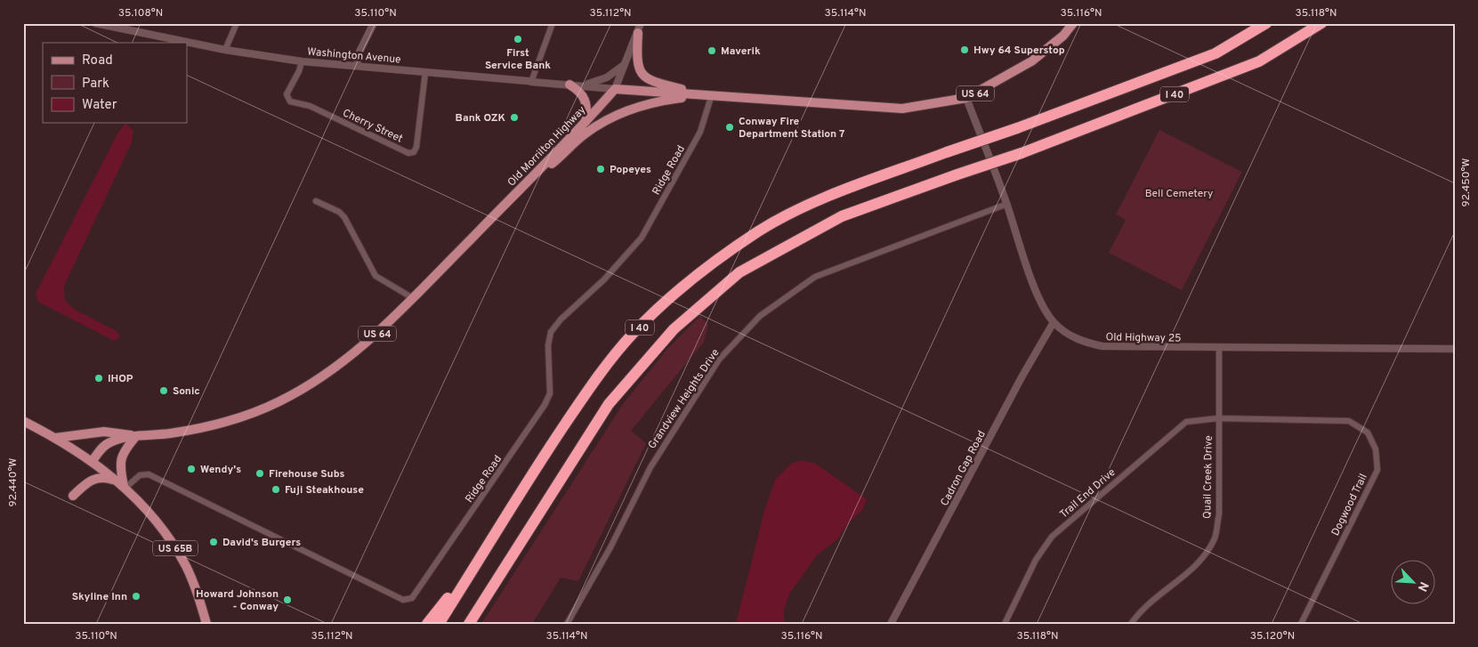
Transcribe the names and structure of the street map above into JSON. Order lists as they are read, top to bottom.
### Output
{
  "streets": {
    "highway": ["I 40"],
    "main road": ["US 64", "Old Morrilton Highway", "US 65B"],
    "street": [
      "Washington Avenue",
      "Cherry Street",
      "Ridge Road",
      "Old Highway 25",
      "Grandview Heights Drive",
      "Cadron Gap Road",
      "Quail Creek Drive",
      "Trail End Drive",
      "Dogwood Trail"
    ]
  },
  "crossings": [
    ["Washington Avenue", "US 64"],
    ["Washington Avenue", "Cherry Street"],
    ["Washington Avenue", "Old Morrilton Highway"],
    ["US 64", "Old Morrilton Highway"],
    ["US 64", "Ridge Road"],
    ["US 64", "Old Highway 25"],
    ["Old Morrilton Highway", "US 65B"],
    ["Ridge Road", "US 65B"],
    ["Old Highway 25", "Grandview Heights Drive"],
    ["Old Highway 25", "Cadron Gap Road"],
    ["Old Highway 25", "Quail Creek Drive"],
    ["Quail Creek Drive", "Trail End Drive"],
    ["Quail Creek Drive", "Dogwood Trail"],
    ["Trail End Drive", "Dogwood Trail"]
  ],
  "parks": ["Bell Cemetery"],
  "places": [
    "First Service Bank",
    "Hwy 64 Superstop",
    "Maverik",
    "Bank OZK",
    "Conway Fire Department Station 7",
    "Popeyes",
    "IHOP",
    "Sonic",
    "Wendy's",
    "Firehouse Subs",
    "Fuji Steakhouse",
    "David's Burgers",
    "Skyline Inn",
    "Howard Johnson - Conway"
  ],
  "legend": ["Road", "Park", "Water"],
  "north": "bottom right",
  "coordinates": [
    "35.108°N",
    "35.110°N",
    "35.112°N",
    "35.114°N",
    "35.116°N",
    "35.118°N",
    "92.450°W",
    "92.440°W",
    "35.120°N"
  ]
}
